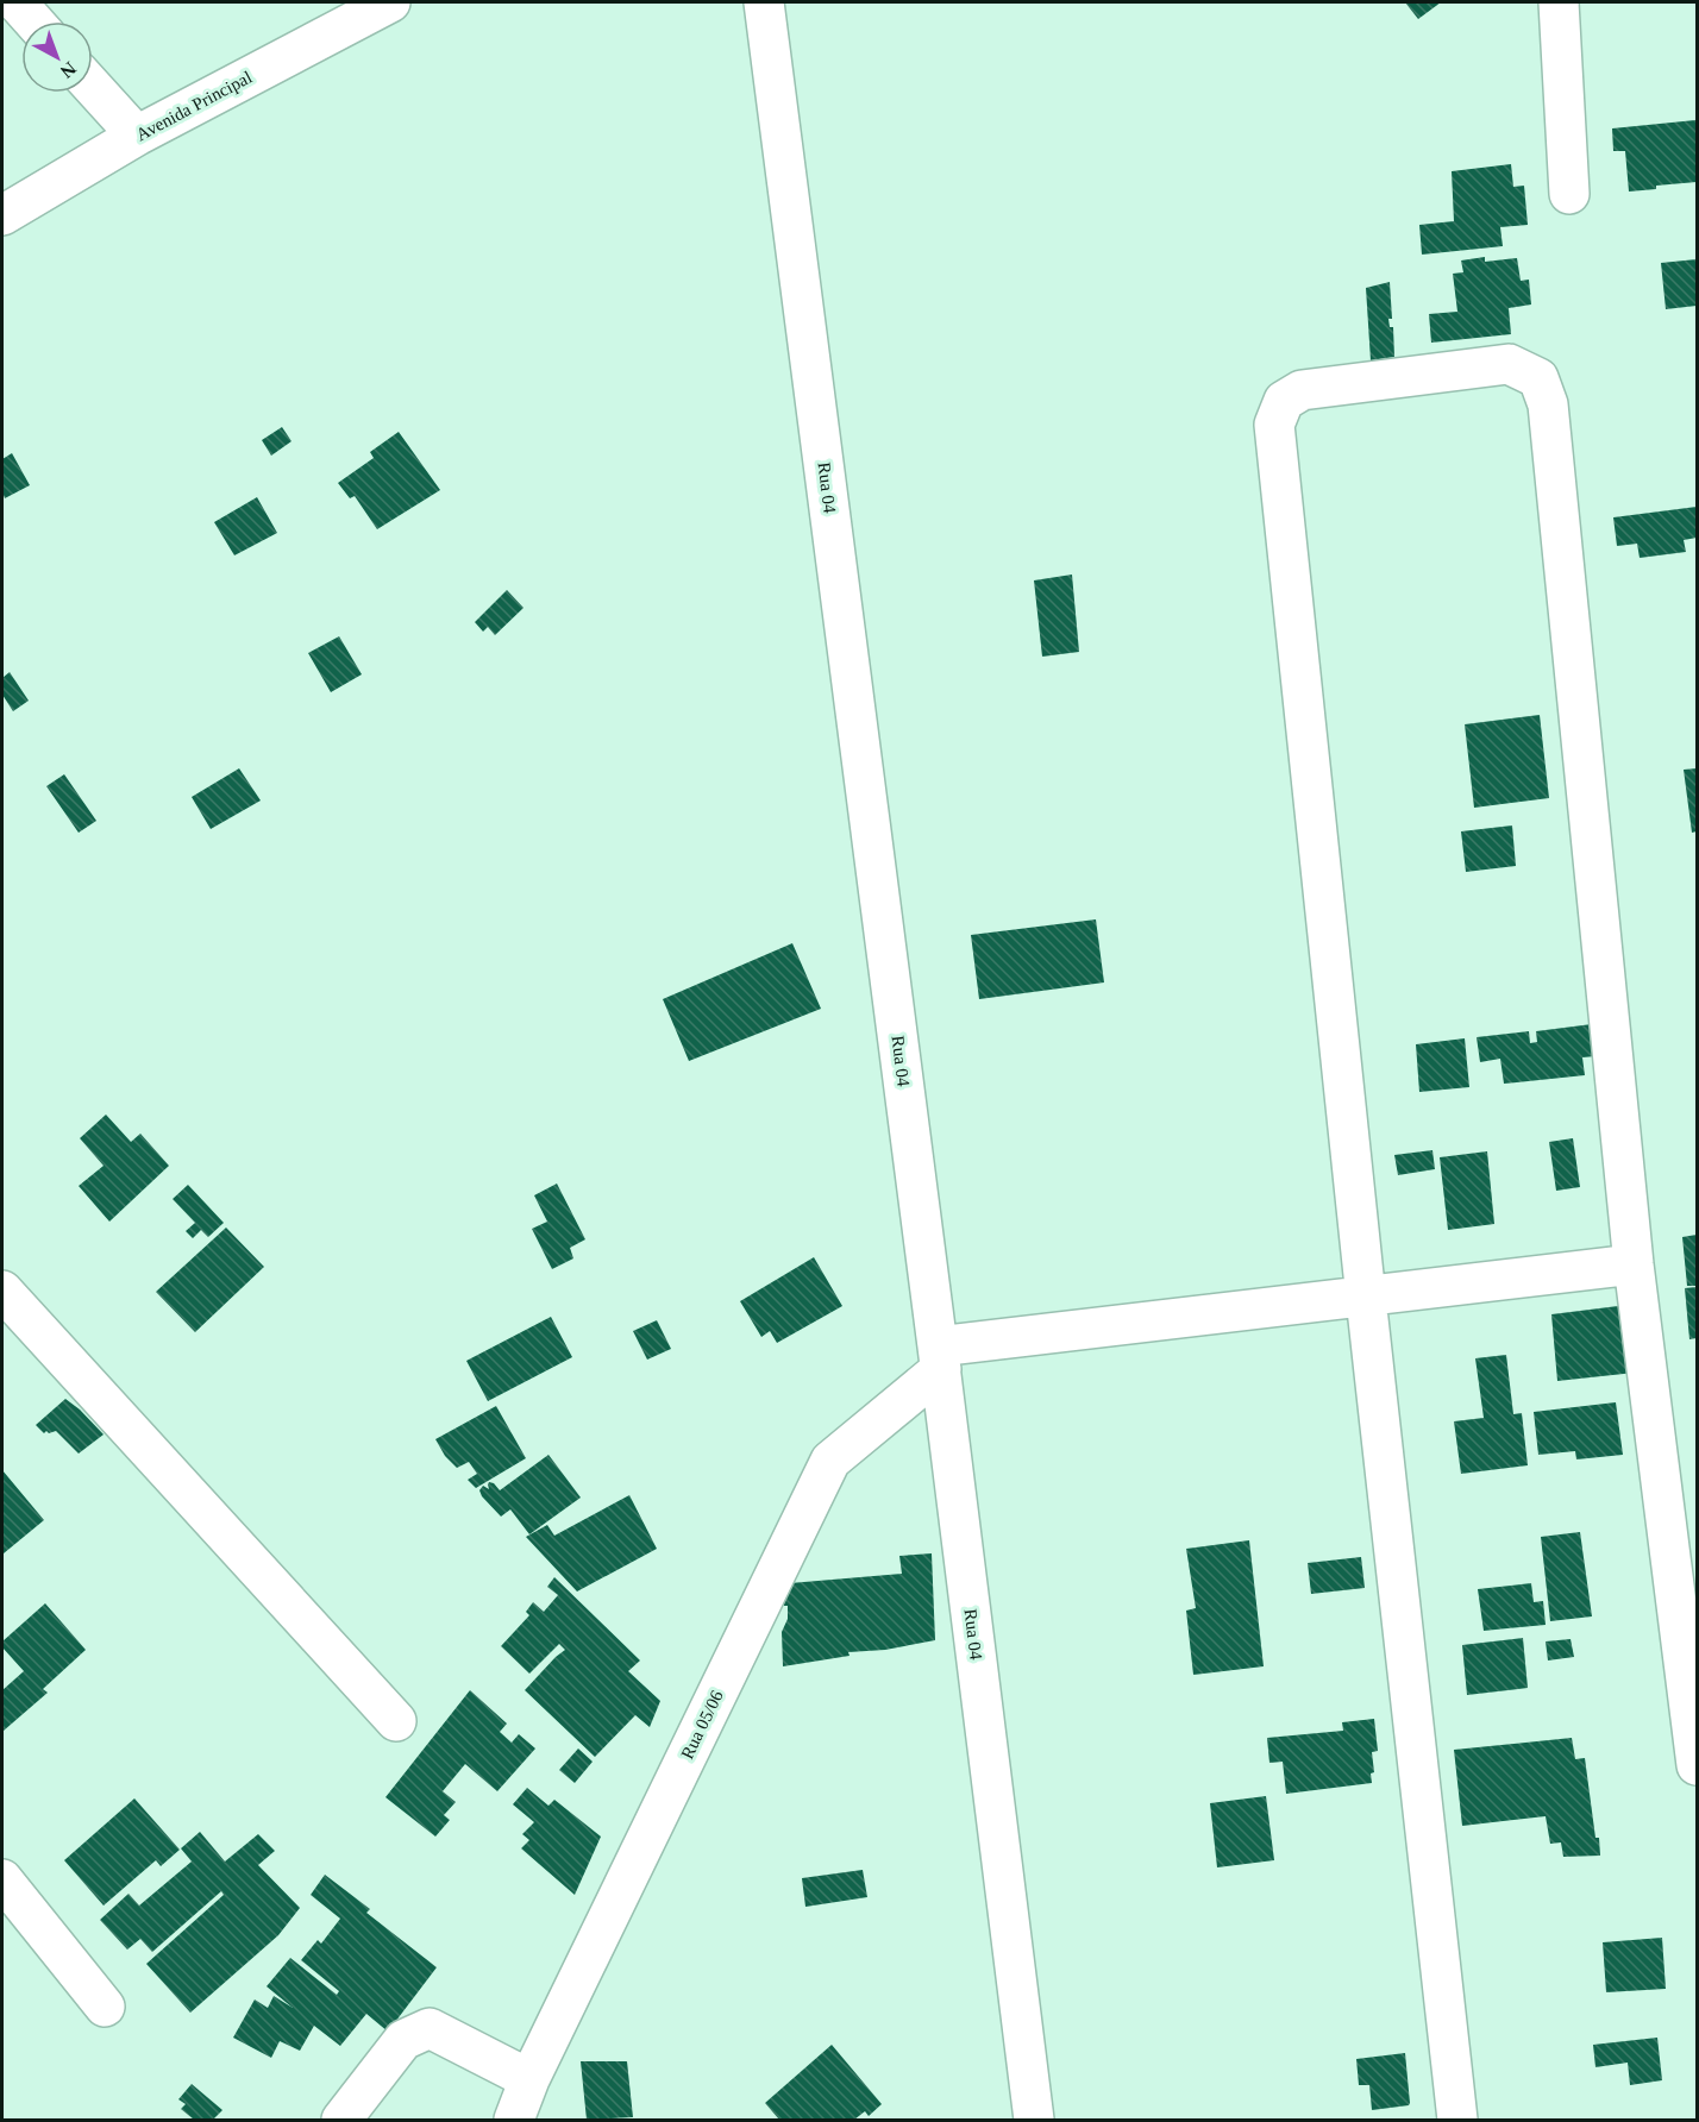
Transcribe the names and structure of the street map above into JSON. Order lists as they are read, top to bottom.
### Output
{
  "streets": {
    "street": ["Avenida Principal", "Rua 04", "Rua 05/06"]
  },
  "crossings": [
    ["Rua 04", "Rua 05/06"]
  ],
  "north": "bottom right"
}
